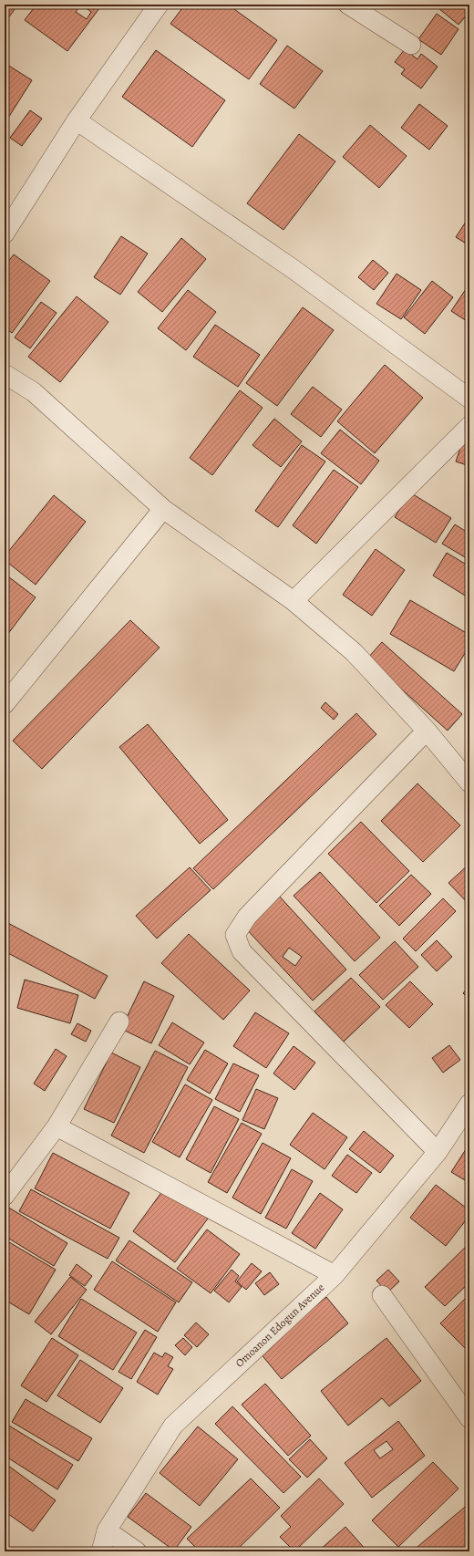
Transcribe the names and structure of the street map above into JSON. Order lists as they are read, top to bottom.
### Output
{
  "streets": {
    "street": ["Omoanon Edogun Avenue"]
  }
}
